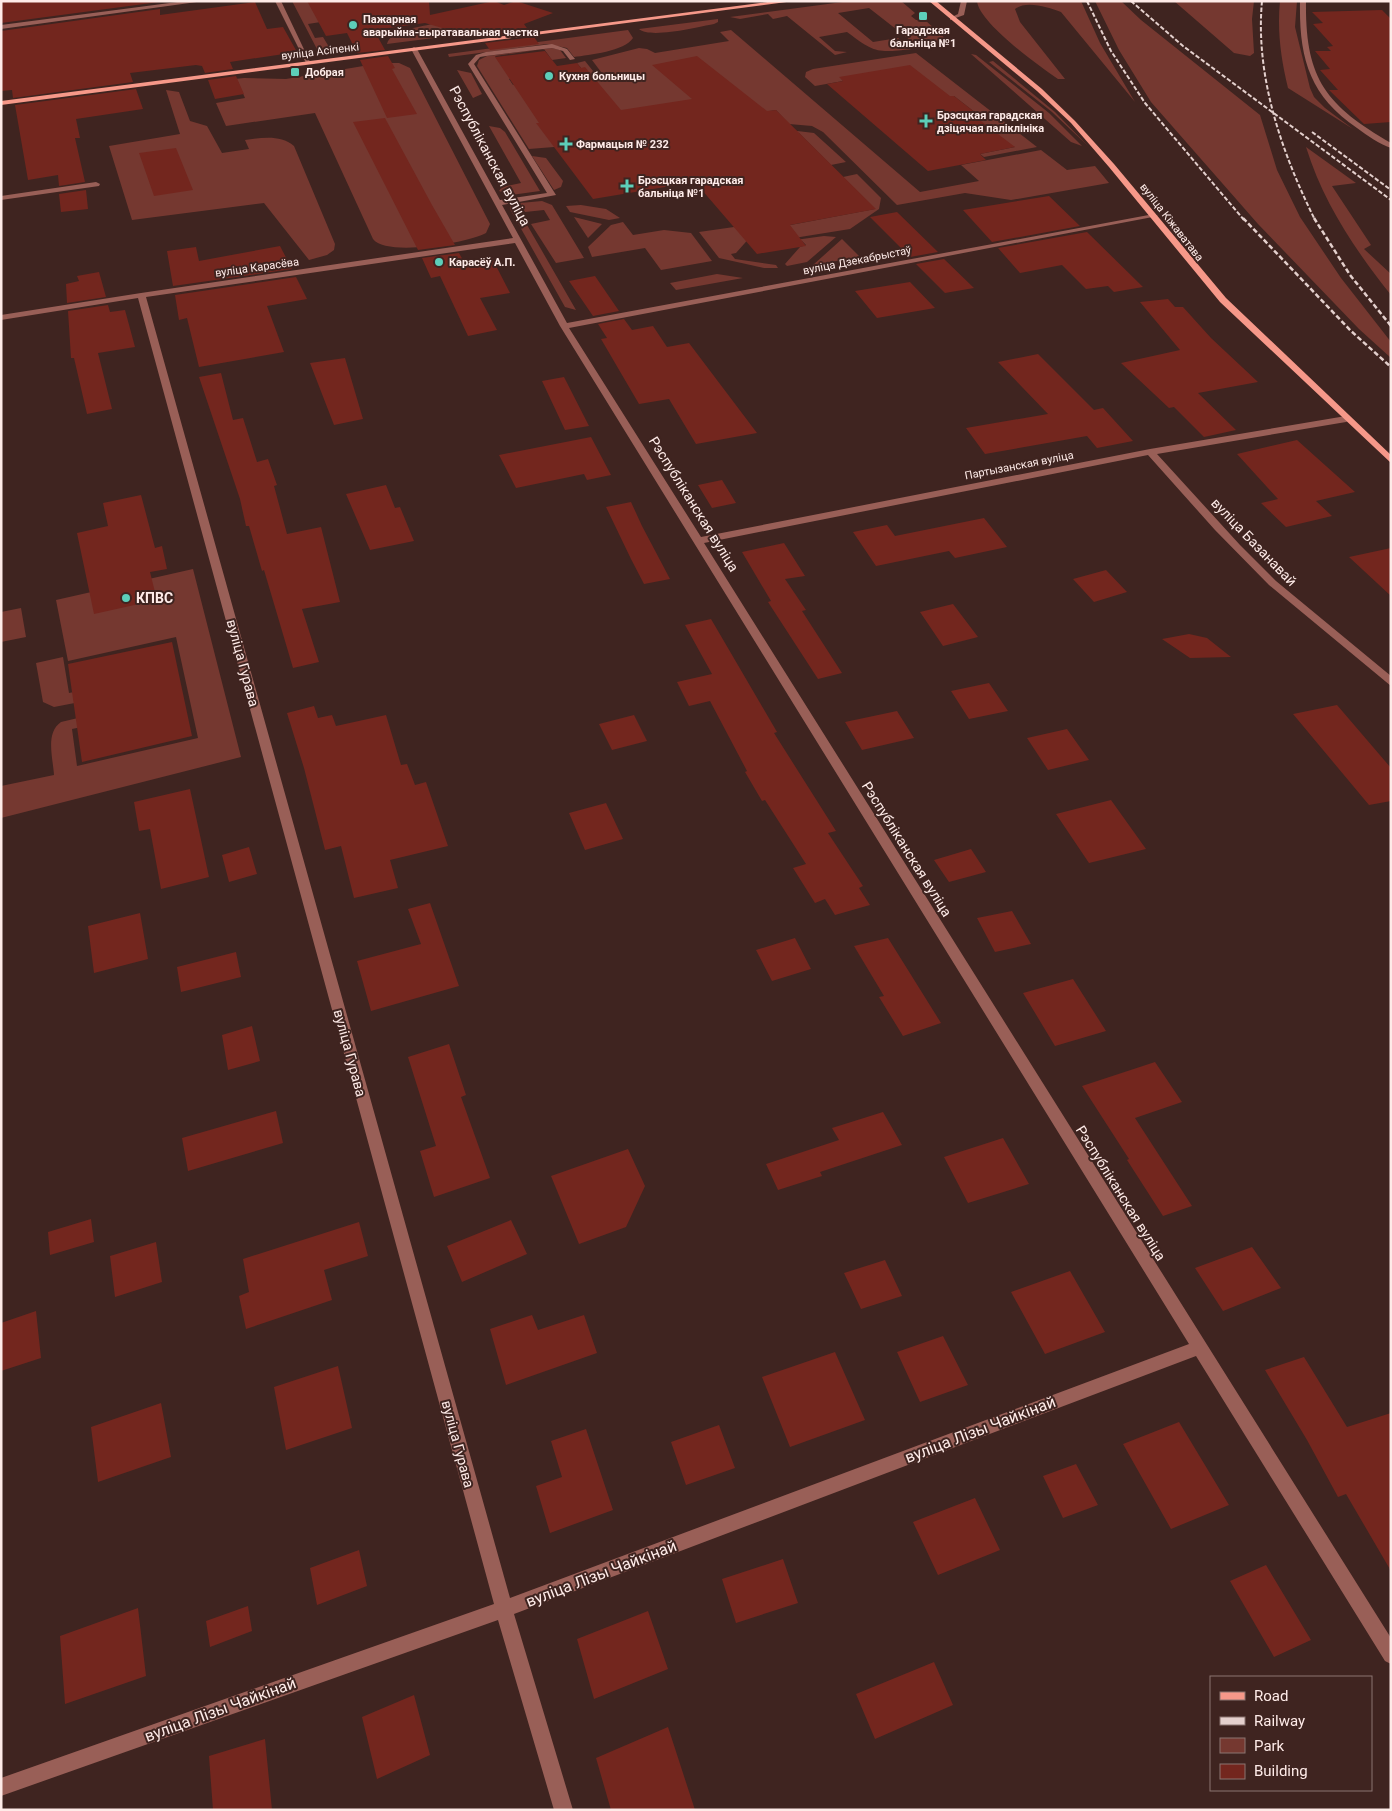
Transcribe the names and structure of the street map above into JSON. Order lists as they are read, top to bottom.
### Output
{
  "streets": {
    "main road": ["вуліца Асіпенкі", "вуліца Кіжаватава"],
    "street": [
      "Рэспубліканская вуліца",
      "вуліца Дзекабрыстаў",
      "вуліца Карасёва",
      "Партызанская вуліца",
      "вуліца Базанавай",
      "вуліца Гурава",
      "вуліца Лізы Чайкінай"
    ]
  },
  "crossings": [
    ["вуліца Асіпенкі", "Рэспубліканская вуліца"],
    ["Рэспубліканская вуліца", "вуліца Дзекабрыстаў"],
    ["Рэспубліканская вуліца", "вуліца Карасёва"],
    ["Рэспубліканская вуліца", "Партызанская вуліца"],
    ["Рэспубліканская вуліца", "вуліца Лізы Чайкінай"],
    ["вуліца Кіжаватава", "вуліца Дзекабрыстаў"],
    ["вуліца Кіжаватава", "Партызанская вуліца"],
    ["вуліца Карасёва", "вуліца Гурава"],
    ["Партызанская вуліца", "вуліца Базанавай"],
    ["вуліца Гурава", "вуліца Лізы Чайкінай"]
  ],
  "places": {
    "transit": ["Гарадская бальніца №1", "Добрая"],
    "other": [
      "Пажарная аварыйна-выратавальная частка",
      "Кухня больницы",
      "Карасёў А.П.",
      "КПВС"
    ],
    "health": ["Брэсцкая гарадская дзіцячая паліклініка", "Фармацыя № 232", "Брэсцкая гарадская бальніца №1"]
  },
  "legend": [
    "Road",
    "Railway",
    "Park",
    "Building"
  ]
}
